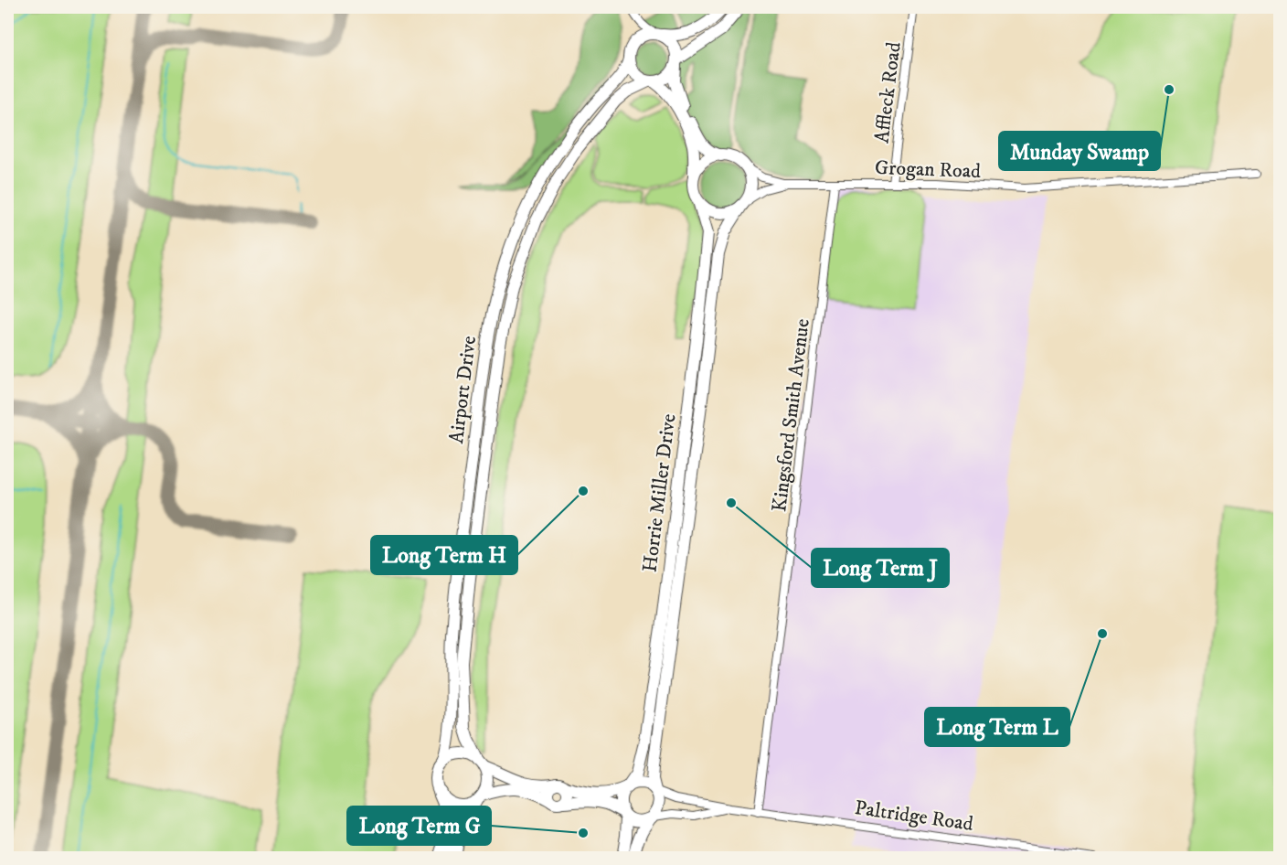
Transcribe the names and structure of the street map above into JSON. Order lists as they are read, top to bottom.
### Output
{
  "streets": {
    "main road": ["Airport Drive", "Horrie Miller Drive"],
    "street": [
      "Affleck Road",
      "Grogan Road",
      "Kingsford Smith Avenue",
      "Paltridge Road"
    ]
  },
  "crossings": [
    ["Affleck Road", "Grogan Road"],
    ["Grogan Road", "Kingsford Smith Avenue"],
    ["Grogan Road", "Horrie Miller Drive"],
    ["Kingsford Smith Avenue", "Paltridge Road"],
    ["Horrie Miller Drive", "Paltridge Road"]
  ],
  "places": [
    "Munday Swamp",
    "Long Term H",
    "Long Term J",
    "Long Term L",
    "Long Term G"
  ]
}
